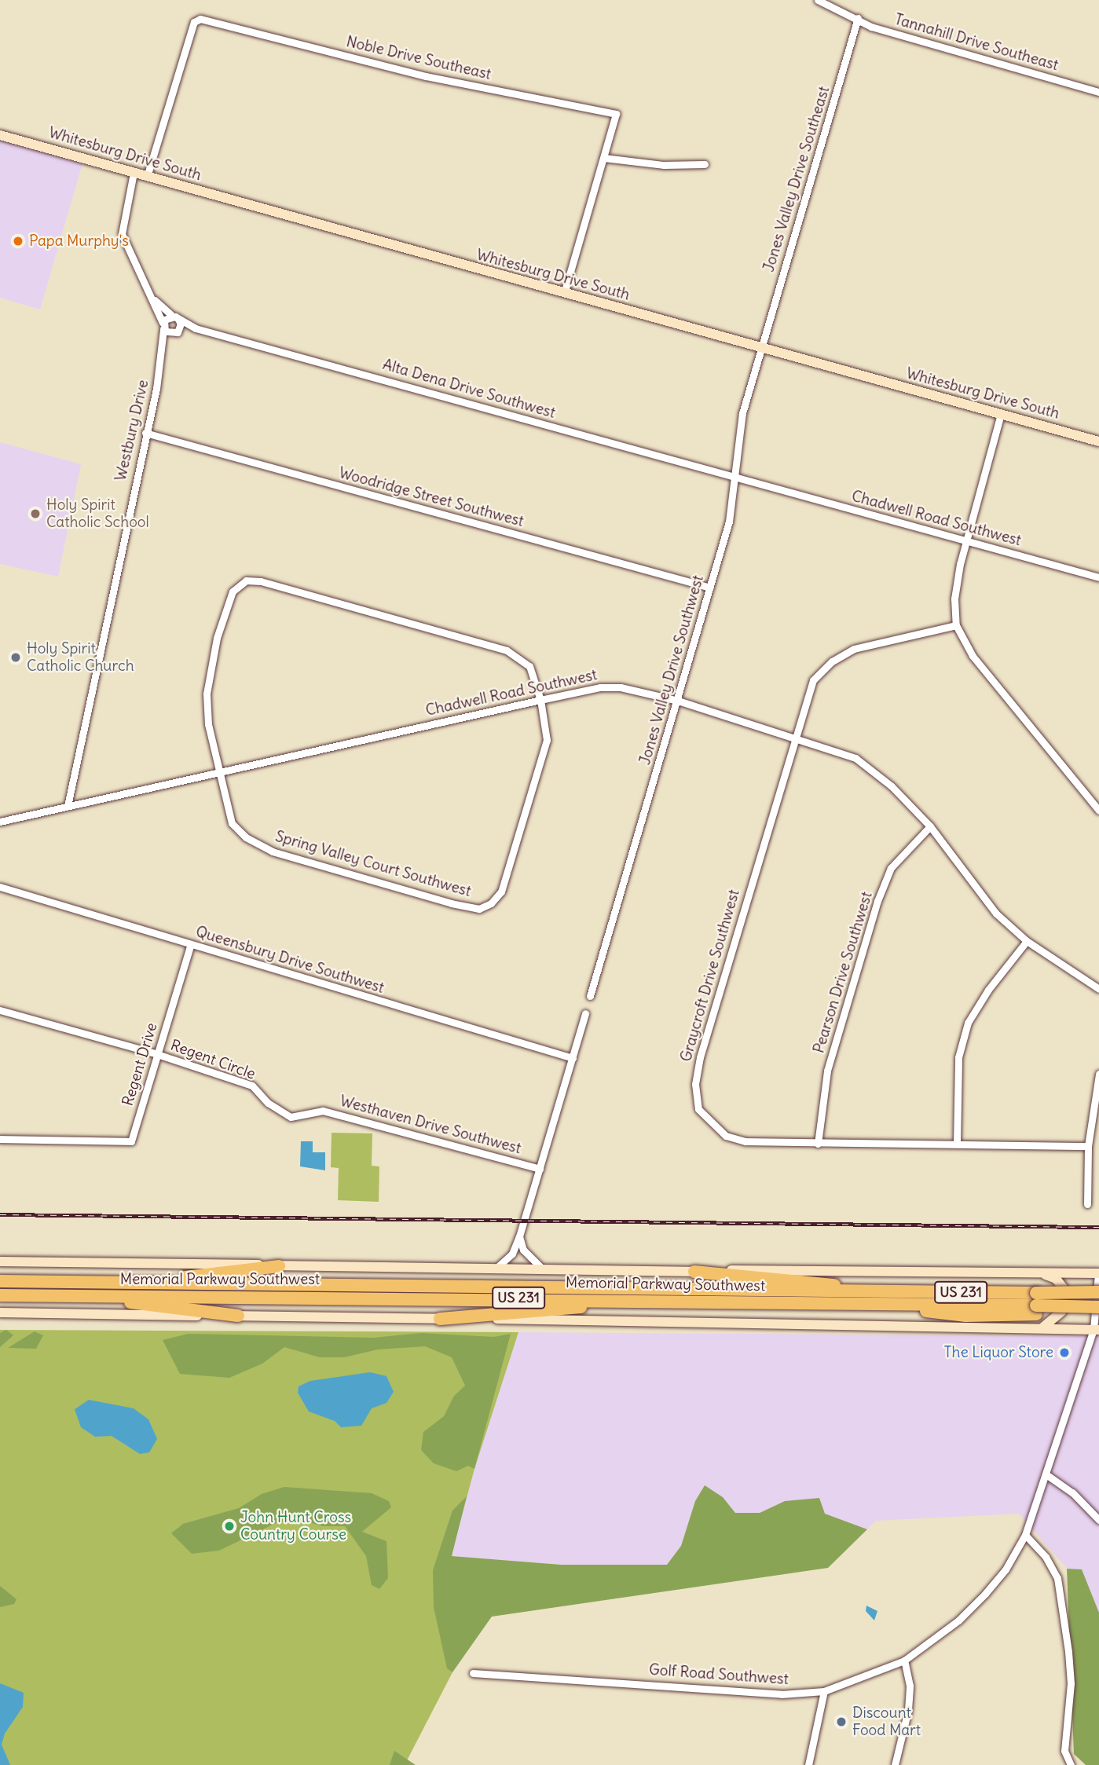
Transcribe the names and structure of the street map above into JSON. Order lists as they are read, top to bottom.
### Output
{
  "streets": {
    "highway": ["Memorial Parkway Southwest", "US 231"],
    "main road": ["Whitesburg Drive South"],
    "street": [
      "Tannahill Drive Southeast",
      "Noble Drive Southeast",
      "Jones Valley Drive Southeast",
      "Alta Dena Drive Southwest",
      "Westbury Drive",
      "Woodridge Street Southwest",
      "Chadwell Road Southwest",
      "Jones Valley Drive Southwest",
      "Spring Valley Court Southwest",
      "Queensbury Drive Southwest",
      "Pearson Drive Southwest",
      "Graycroft Drive Southwest",
      "Regent Circle",
      "Regent Drive",
      "Westhaven Drive Southwest",
      "Golf Road Southwest"
    ]
  },
  "crossings": [
    ["Tannahill Drive Southeast", "Jones Valley Drive Southeast"],
    ["Noble Drive Southeast", "Whitesburg Drive South"],
    ["Whitesburg Drive South", "Jones Valley Drive Southeast"],
    ["Whitesburg Drive South", "Westbury Drive"],
    ["Whitesburg Drive South", "Jones Valley Drive Southwest"],
    ["Jones Valley Drive Southeast", "Jones Valley Drive Southwest"],
    ["Alta Dena Drive Southwest", "Westbury Drive"],
    ["Alta Dena Drive Southwest", "Chadwell Road Southwest"],
    ["Alta Dena Drive Southwest", "Jones Valley Drive Southwest"],
    ["Westbury Drive", "Woodridge Street Southwest"],
    ["Westbury Drive", "Chadwell Road Southwest"],
    ["Woodridge Street Southwest", "Jones Valley Drive Southwest"],
    ["Chadwell Road Southwest", "Jones Valley Drive Southwest"],
    ["Chadwell Road Southwest", "Spring Valley Court Southwest"],
    ["Chadwell Road Southwest", "Pearson Drive Southwest"],
    ["Chadwell Road Southwest", "Graycroft Drive Southwest"],
    ["Queensbury Drive Southwest", "Regent Drive"],
    ["Pearson Drive Southwest", "Graycroft Drive Southwest"],
    ["Regent Circle", "Regent Drive"],
    ["Regent Circle", "Westhaven Drive Southwest"]
  ],
  "places": [
    "Papa Murphy's",
    "Holy Spirit Catholic School",
    "Holy Spirit Catholic Church",
    "The Liquor Store",
    "John Hunt Cross Country Course",
    "Discount Food Mart"
  ]
}
